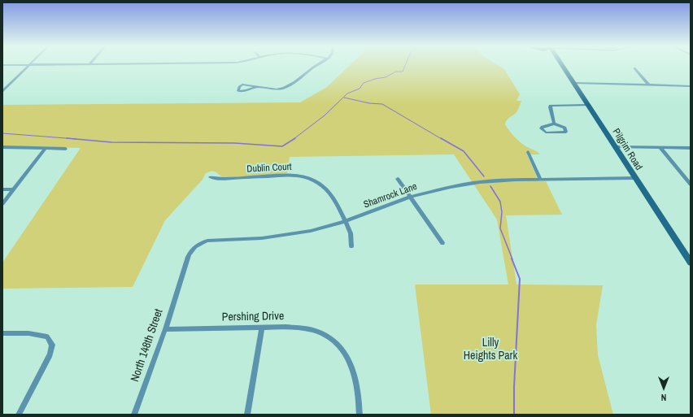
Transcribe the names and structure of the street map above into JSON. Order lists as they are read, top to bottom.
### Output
{
  "streets": {
    "main road": ["Pilgrim Road"],
    "street": [
      "Dublin Court",
      "Shamrock Lane",
      "Pershing Drive",
      "North 148th Street"
    ]
  },
  "crossings": [
    ["Pilgrim Road", "Shamrock Lane"],
    ["Dublin Court", "Shamrock Lane"],
    ["Shamrock Lane", "North 148th Street"],
    ["Pershing Drive", "North 148th Street"]
  ],
  "parks": ["Lilly Heights Park"],
  "north": "bottom"
}
